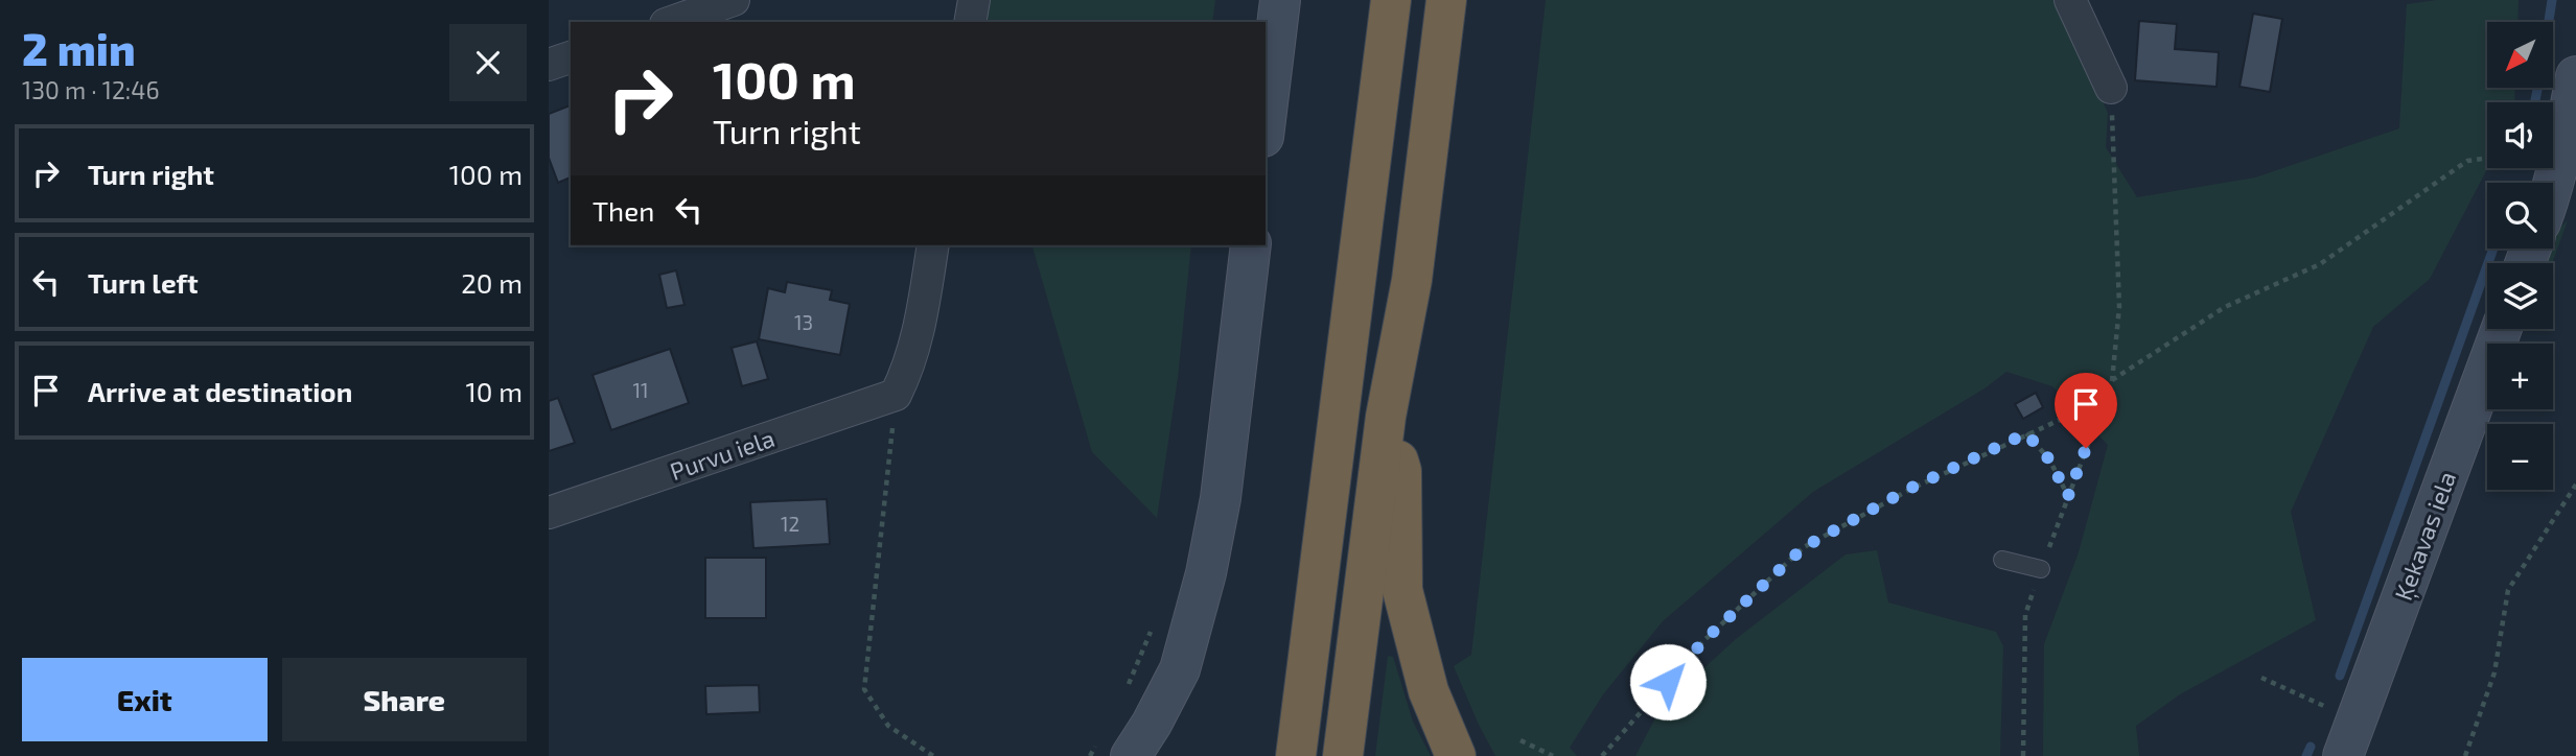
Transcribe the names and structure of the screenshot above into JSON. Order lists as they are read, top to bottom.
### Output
{
  "streets": {
    "main road": ["Ķekavas iela"],
    "street": ["Purvu iela"]
  },
  "house_numbers": ["13", "11", "12"],
  "north": "bottom left",
  "page": {
    "heading": ["2 min", "130 m · 12:46"],
    "map_buttons": ["+", "−"],
    "turn": ["100 m", "Turn right"],
    "list": [
      {
        "name": "Turn right",
        "value": "100 m"
      },
      {
        "name": "Turn left",
        "value": "20 m"
      },
      {
        "name": "Arrive at destination",
        "value": "10 m"
      }
    ],
    "then": "Then",
    "buttons": ["Exit", "Share"]
  }
}
